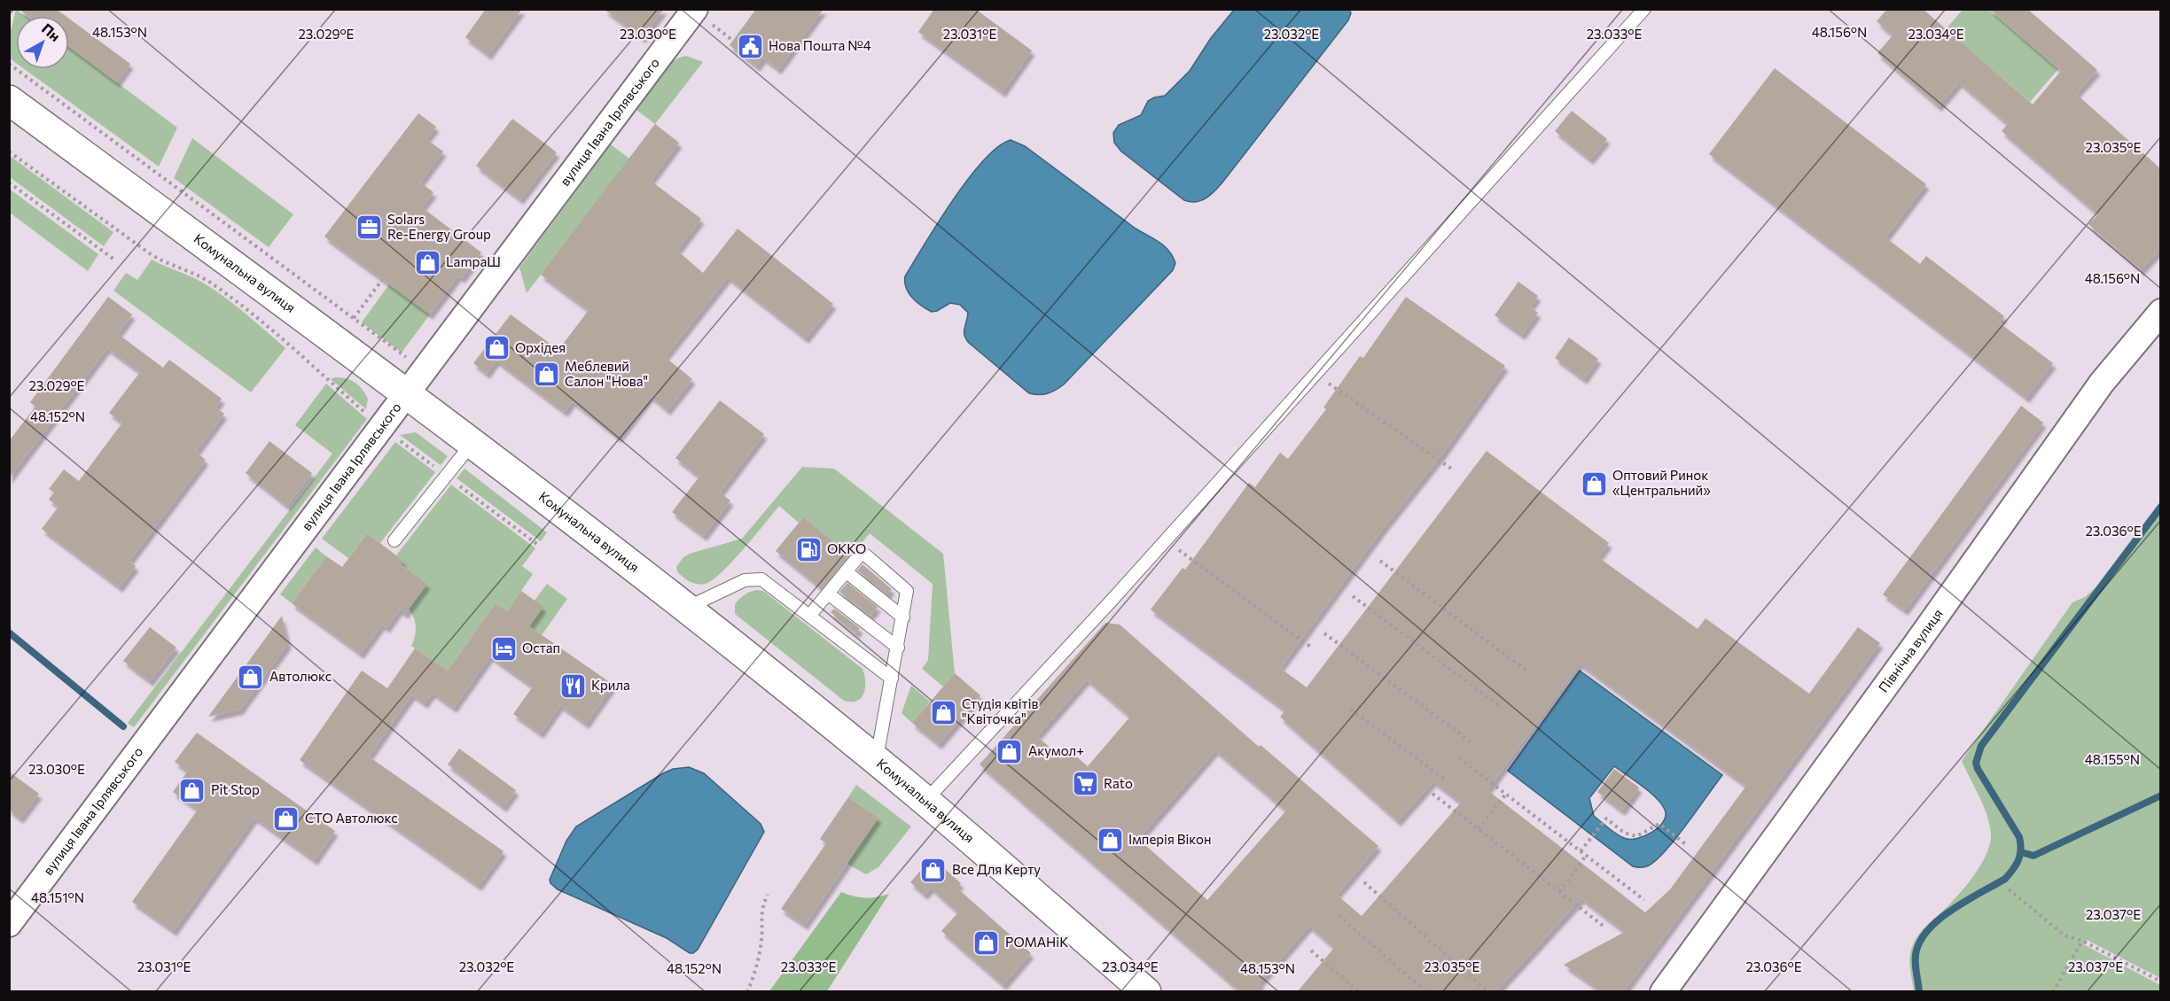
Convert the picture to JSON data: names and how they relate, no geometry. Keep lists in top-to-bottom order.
{
  "streets": {
    "main road": ["Комунальна вулиця"],
    "street": ["вулиця Івана Ірлявського", "Північна вулиця"]
  },
  "crossings": [
    ["вулиця Івана Ірлявського", "Комунальна вулиця"]
  ],
  "places": {
    "public building": ["Нова Пошта №4"],
    "office": ["Solars Re-Energy Group"],
    "shop": [
      "LampaШ",
      "Орхідея",
      "Меблевий Салон \"Нова\"",
      "Оптовий Ринок «Центральний»",
      "Автолюкс",
      "Студія квітів \"Квіточка\"",
      "Акумол+",
      "Pit Stop",
      "СТО Автолюкс",
      "Імперія Вікон",
      "Все Для Керту",
      "РОМАНіК"
    ],
    "fuel station": ["ОККО"],
    "hotel": ["Остап"],
    "restaurant": ["Крила"],
    "supermarket": ["Rato"]
  },
  "north": "top right",
  "coordinates": [
    "48.153°N",
    "48.156°N",
    "23.029°E",
    "23.030°E",
    "23.031°E",
    "23.032°E",
    "23.033°E",
    "23.034°E",
    "23.035°E",
    "48.152°N",
    "23.036°E",
    "48.155°N",
    "48.151°N",
    "23.037°E"
  ]
}
